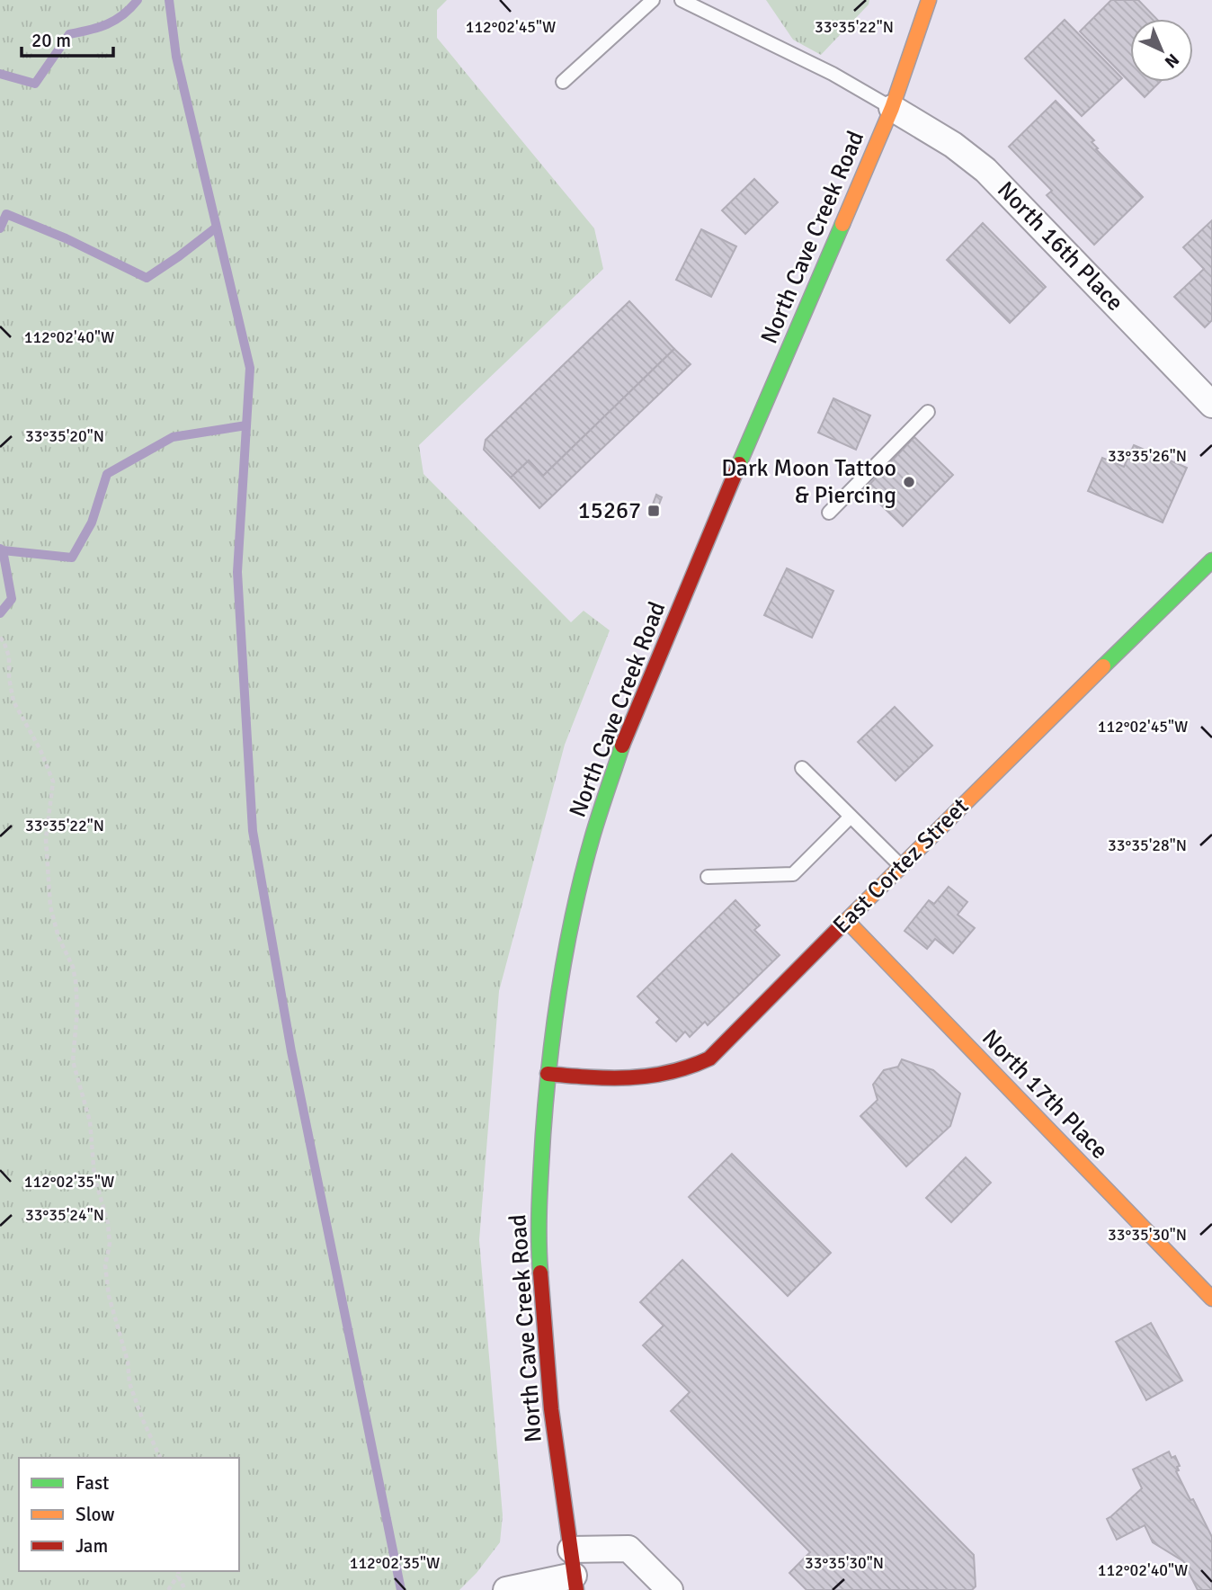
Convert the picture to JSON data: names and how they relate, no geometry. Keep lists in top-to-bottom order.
{
  "streets": {
    "main road": ["North Cave Creek Road", "East Cortez Street", "North 17th Place"],
    "street": ["North 16th Place"]
  },
  "crossings": [
    ["North Cave Creek Road", "North 16th Place"],
    ["North Cave Creek Road", "East Cortez Street"],
    ["East Cortez Street", "North 17th Place"]
  ],
  "places": {
    "other": ["Dark Moon Tattoo & Piercing"],
    "transit": ["15267"]
  },
  "legend": ["Fast", "Slow", "Jam"],
  "scale_bar": "20 m",
  "north": "bottom right",
  "coordinates": [
    "33°35'22\"N",
    "112°02'45\"W",
    "112°02'40\"W",
    "33°35'20\"N",
    "33°35'26\"N",
    "33°35'28\"N",
    "112°02'35\"W",
    "33°35'24\"N",
    "33°35'30\"N"
  ]
}
